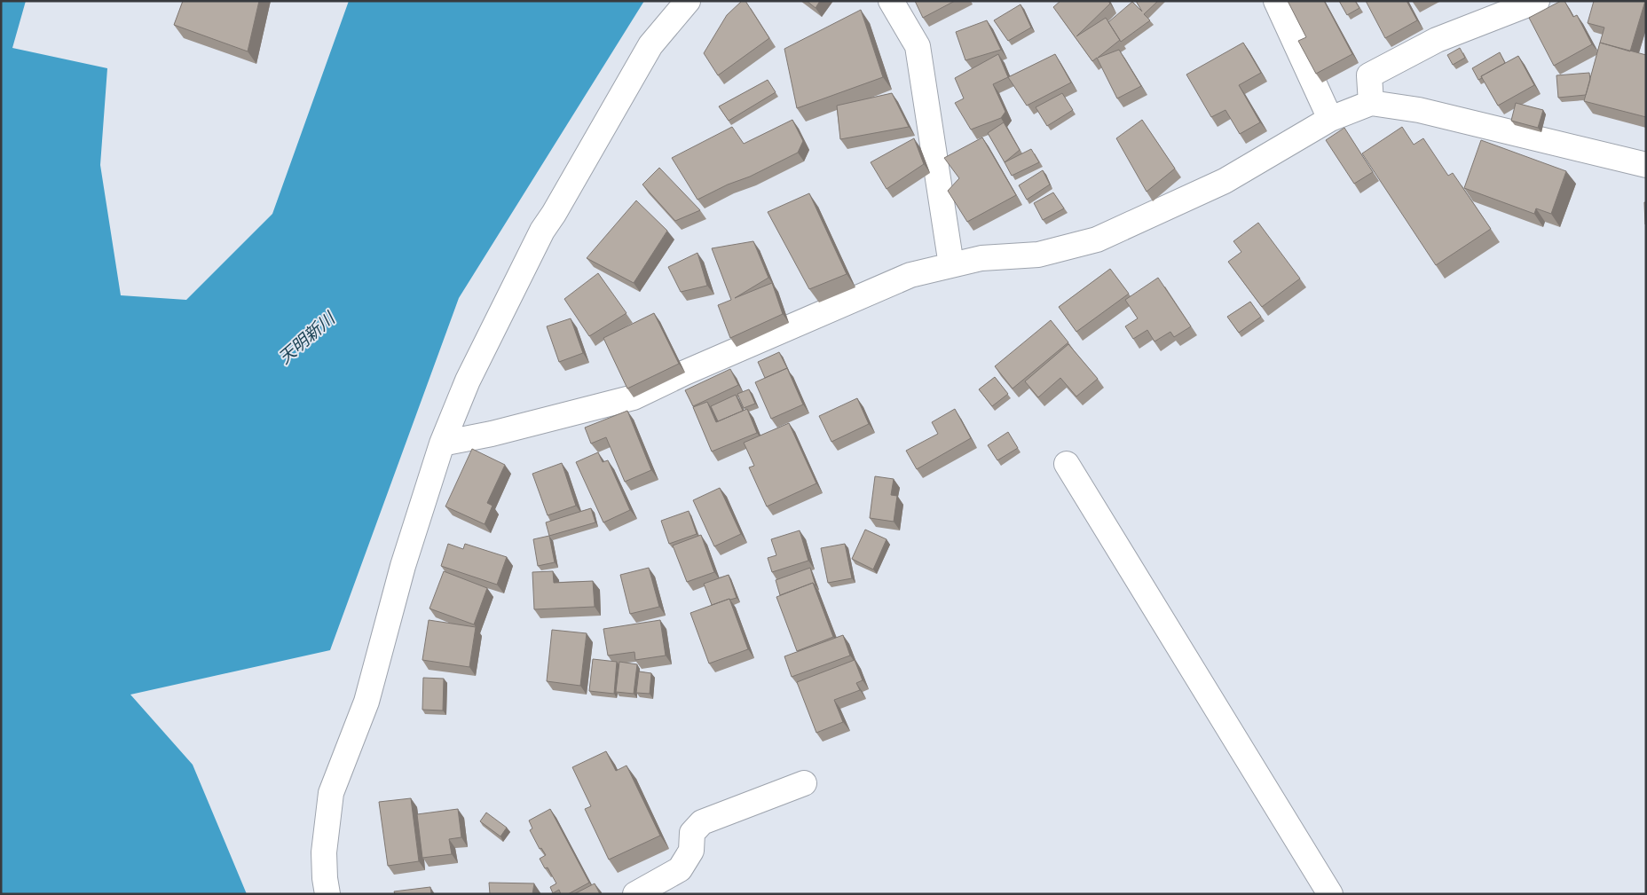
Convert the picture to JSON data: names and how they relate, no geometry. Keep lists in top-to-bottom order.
{
  "water": ["天明新川"]
}
